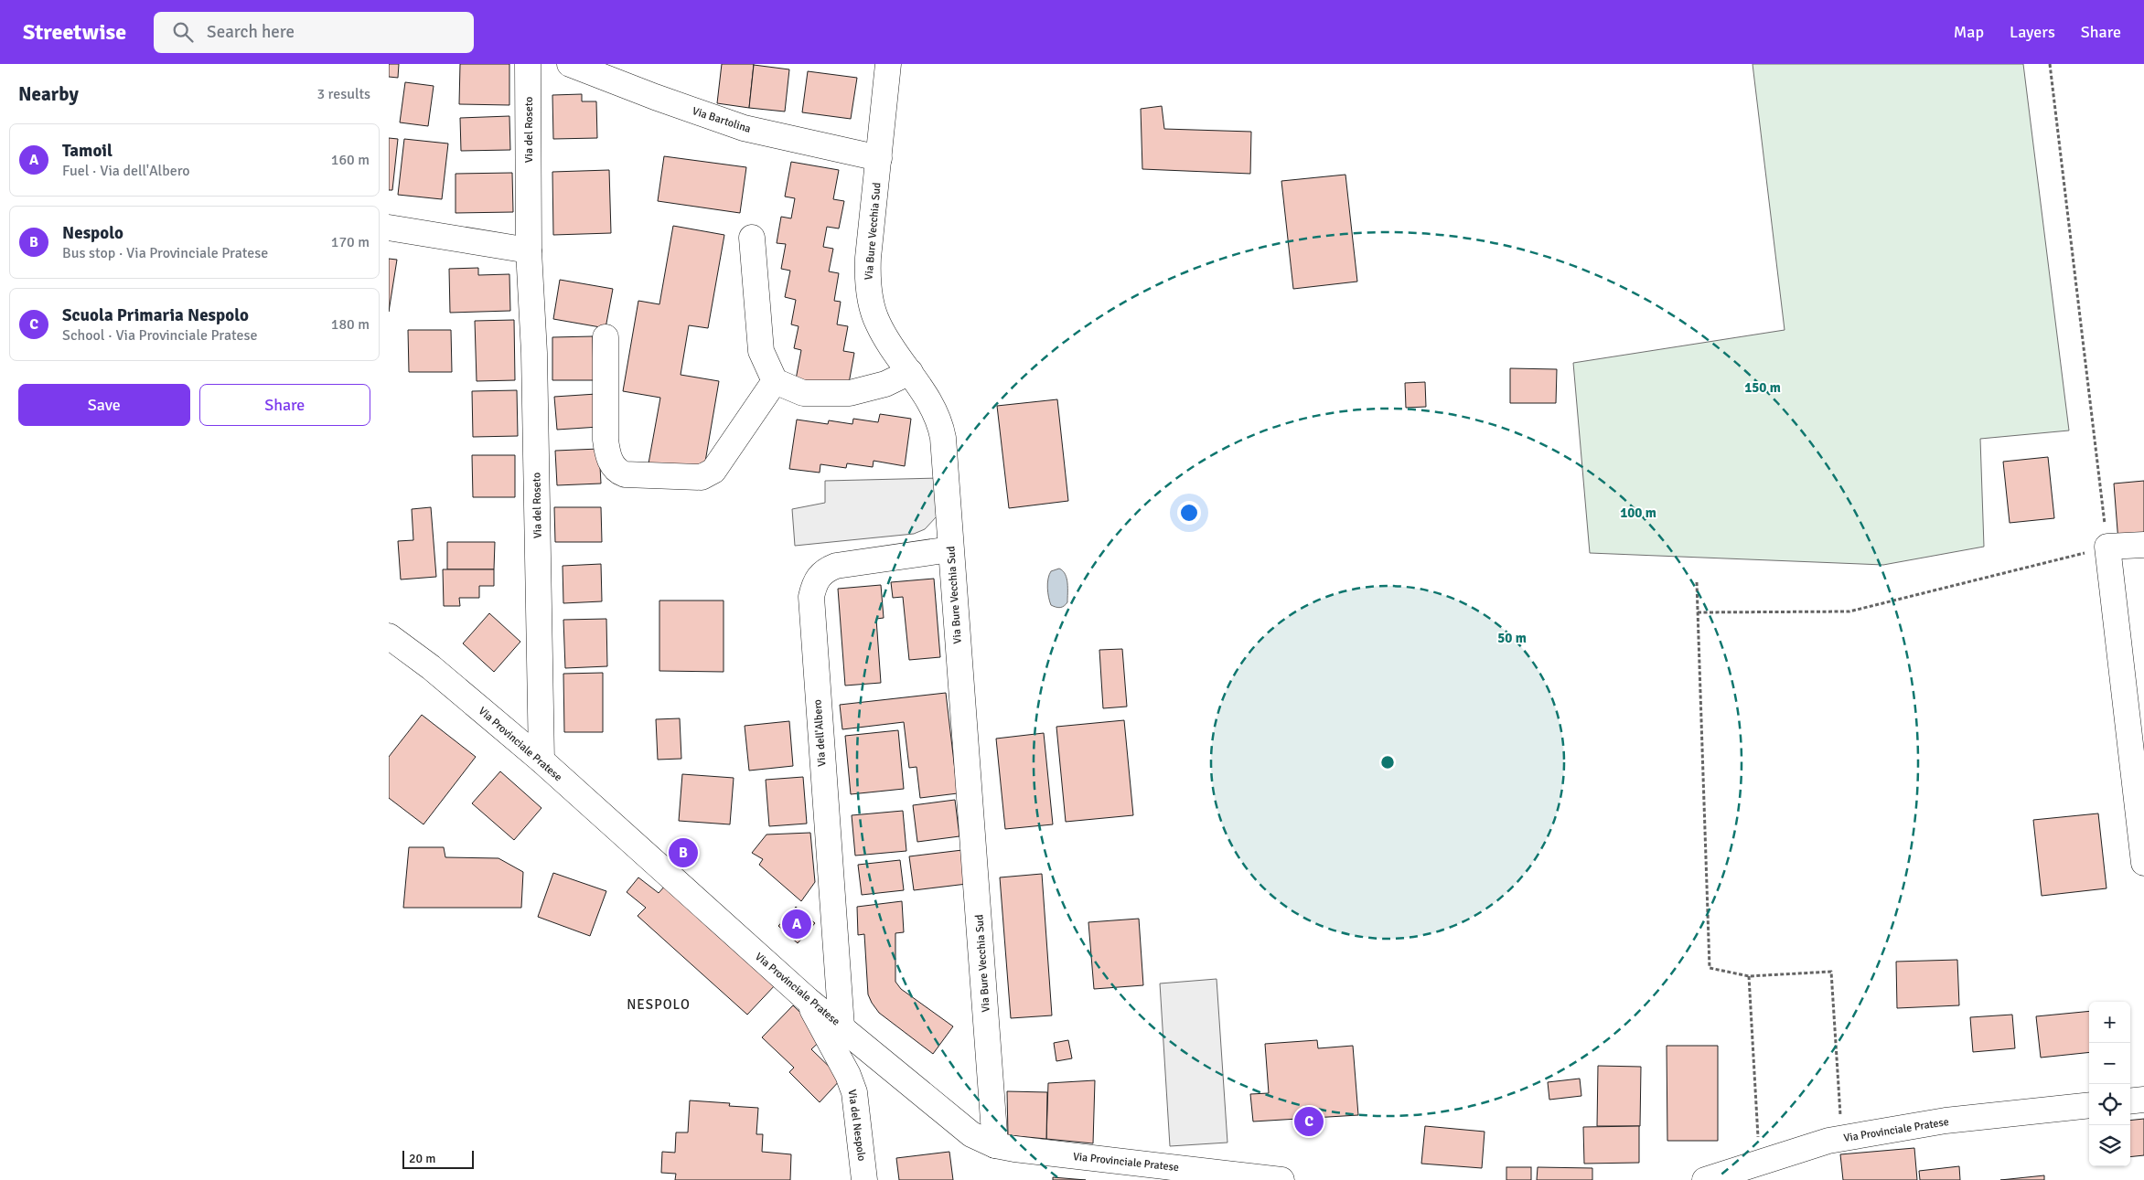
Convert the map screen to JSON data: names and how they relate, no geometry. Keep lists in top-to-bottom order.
{
  "streets": {
    "street": [
      "Via Bartolina",
      "Via del Roseto",
      "Via Bure Vecchia Sud",
      "Via dell'Albero",
      "Via Provinciale Pratese",
      "Via del Nespolo"
    ]
  },
  "crossings": [
    ["Via Bartolina", "Via Bure Vecchia Sud"],
    ["Via del Roseto", "Via Provinciale Pratese"],
    ["Via Bure Vecchia Sud", "Via dell'Albero"],
    ["Via Bure Vecchia Sud", "Via Provinciale Pratese"],
    ["Via dell'Albero", "Via Provinciale Pratese"],
    ["Via Provinciale Pratese", "Via del Nespolo"]
  ],
  "districts": ["NESPOLO"],
  "scale_bar": "20 m",
  "page": {
    "header": "Streetwise",
    "search": "Search here",
    "nav": ["Map", "Layers", "Share"],
    "heading": ["Nearby", "3 results"],
    "list": [
      {
        "mark": "A",
        "name": "Tamoil",
        "note": "Fuel · Via dell'Albero",
        "value": "160 m"
      },
      {
        "mark": "B",
        "name": "Nespolo",
        "note": "Bus stop · Via Provinciale Pratese",
        "value": "170 m"
      },
      {
        "mark": "C",
        "name": "Scuola Primaria Nespolo",
        "note": "School · Via Provinciale Pratese",
        "value": "180 m"
      }
    ],
    "buttons": ["Save", "Share"],
    "pins": ["B", "A", "C"],
    "map_buttons": ["+", "−"],
    "scale": "20 m"
  },
  "rings": ["150 m", "100 m", "50 m"]
}
